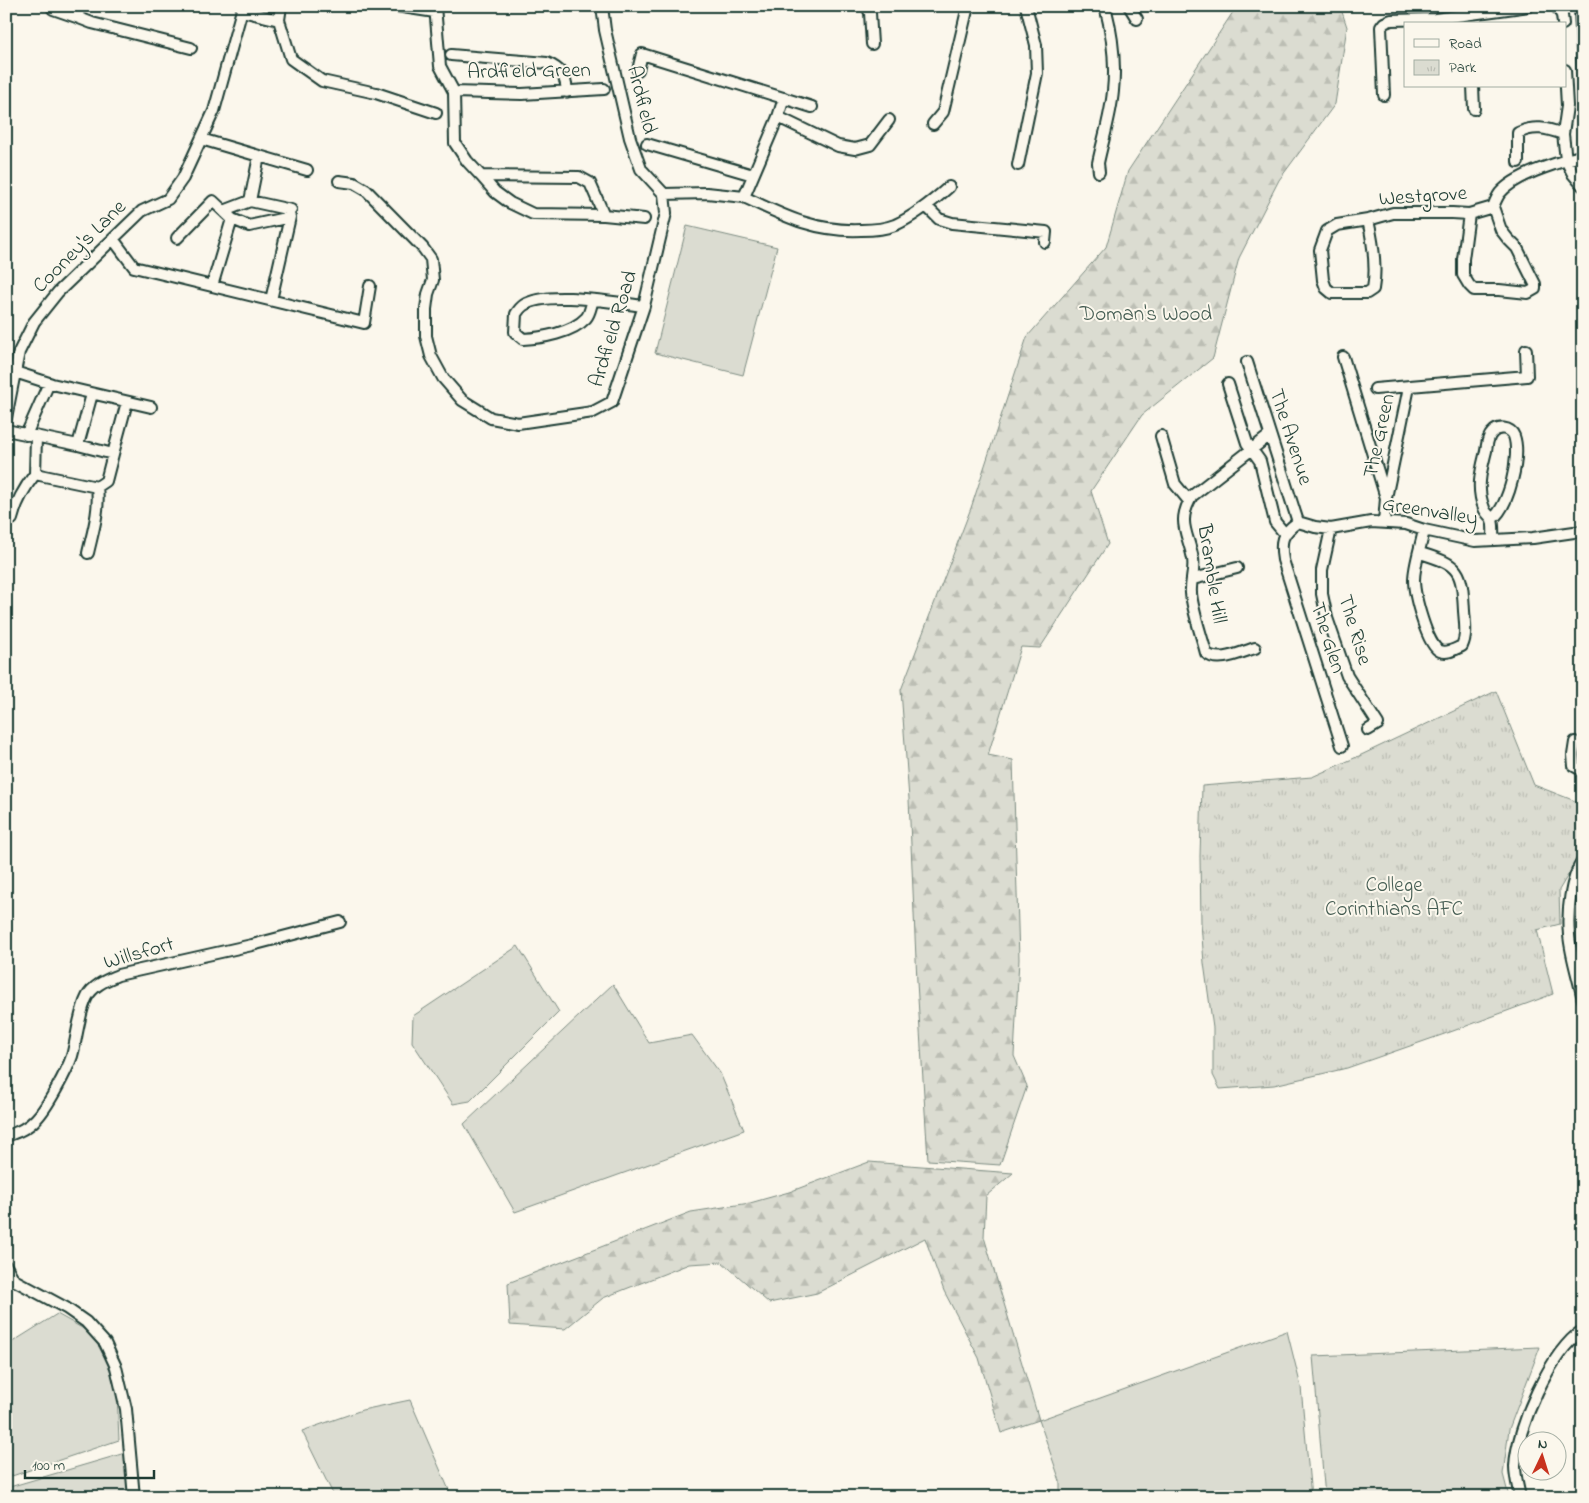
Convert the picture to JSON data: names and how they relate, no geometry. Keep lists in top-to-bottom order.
{
  "streets": {
    "street": [
      "Ardfield Green",
      "Ardfield",
      "Westgrove",
      "Cooney's Lane",
      "Ardfield Road",
      "The Green",
      "The Avenue",
      "Greenvalley",
      "Bramble Hill",
      "The Rise",
      "The Glen",
      "Willsfort"
    ]
  },
  "crossings": [
    ["Ardfield", "Ardfield Road"],
    ["The Green", "Greenvalley"],
    ["The Avenue", "Greenvalley"],
    ["The Avenue", "Bramble Hill"],
    ["Greenvalley", "The Rise"]
  ],
  "parks": ["Doman's Wood", "College Corinthians AFC"],
  "legend": ["Road", "Park"],
  "scale_bar": "100 m",
  "north": "top"
}
